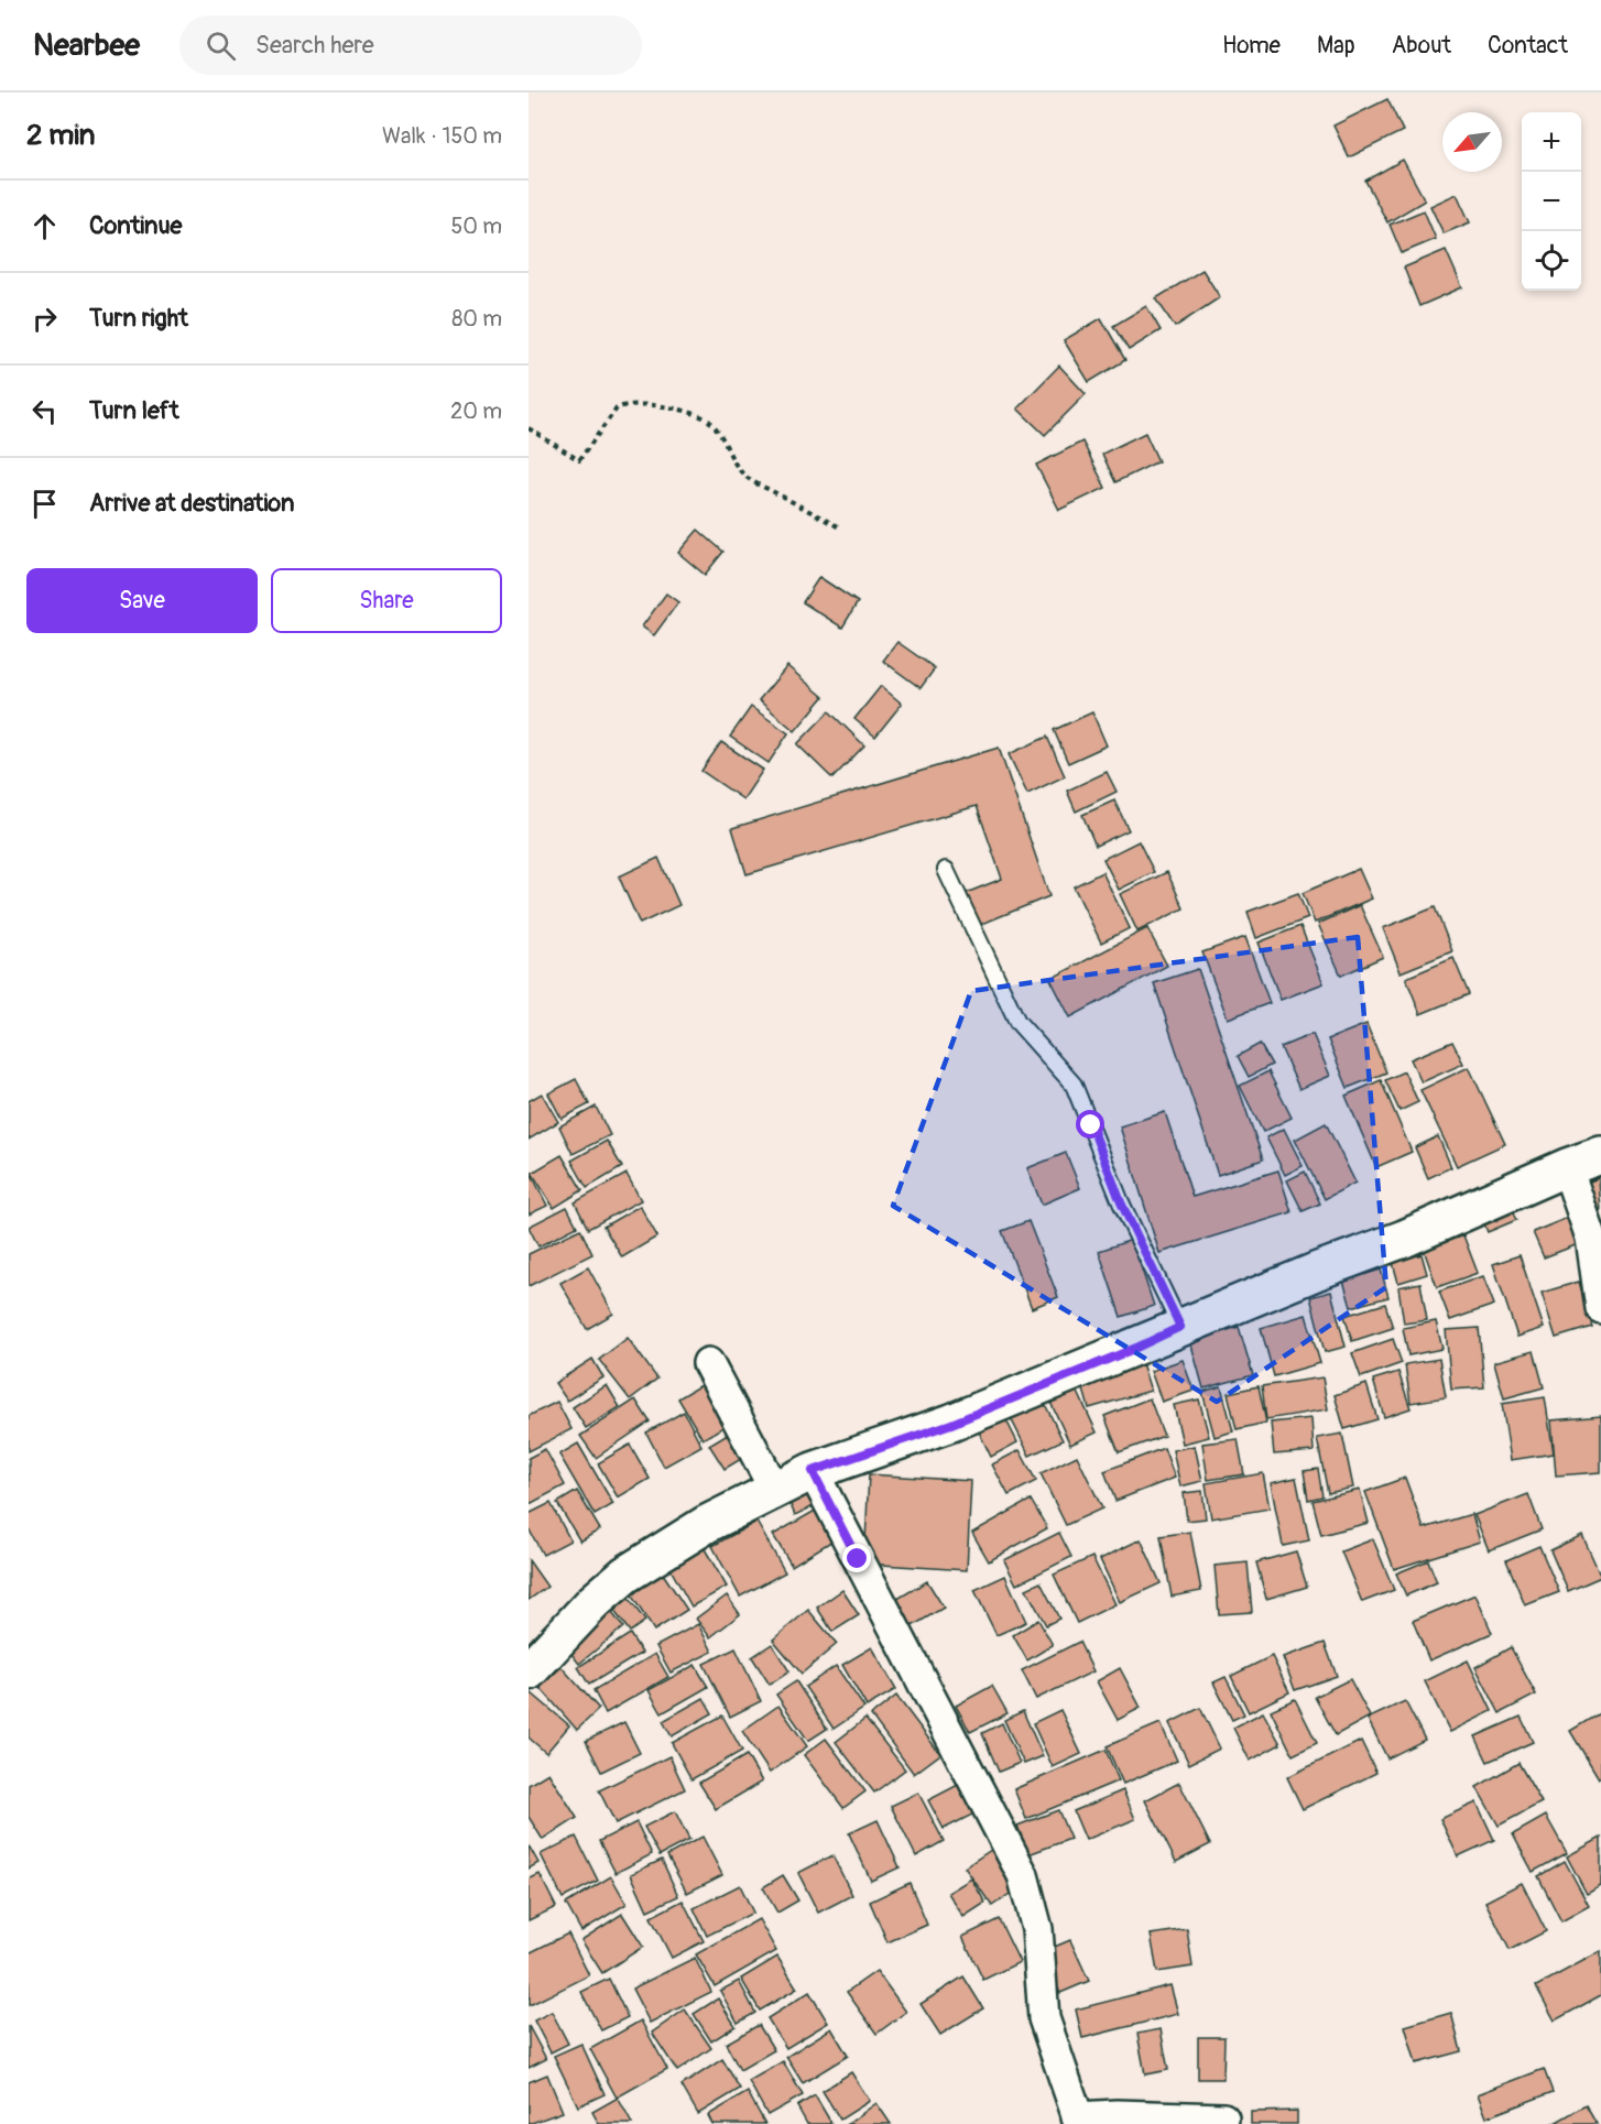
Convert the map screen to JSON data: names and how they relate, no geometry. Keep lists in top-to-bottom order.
{
  "north": "bottom left",
  "page": {
    "header": "Nearbee",
    "search": "Search here",
    "nav": [
      "Home",
      "Map",
      "About",
      "Contact"
    ],
    "heading": ["2 min", "Walk · 150 m"],
    "map_buttons": ["+", "−"],
    "list": [
      ["Continue", "50 m"],
      ["Turn right", "80 m"],
      ["Turn left", "20 m"],
      "Arrive at destination"
    ],
    "buttons": ["Save", "Share"]
  }
}
